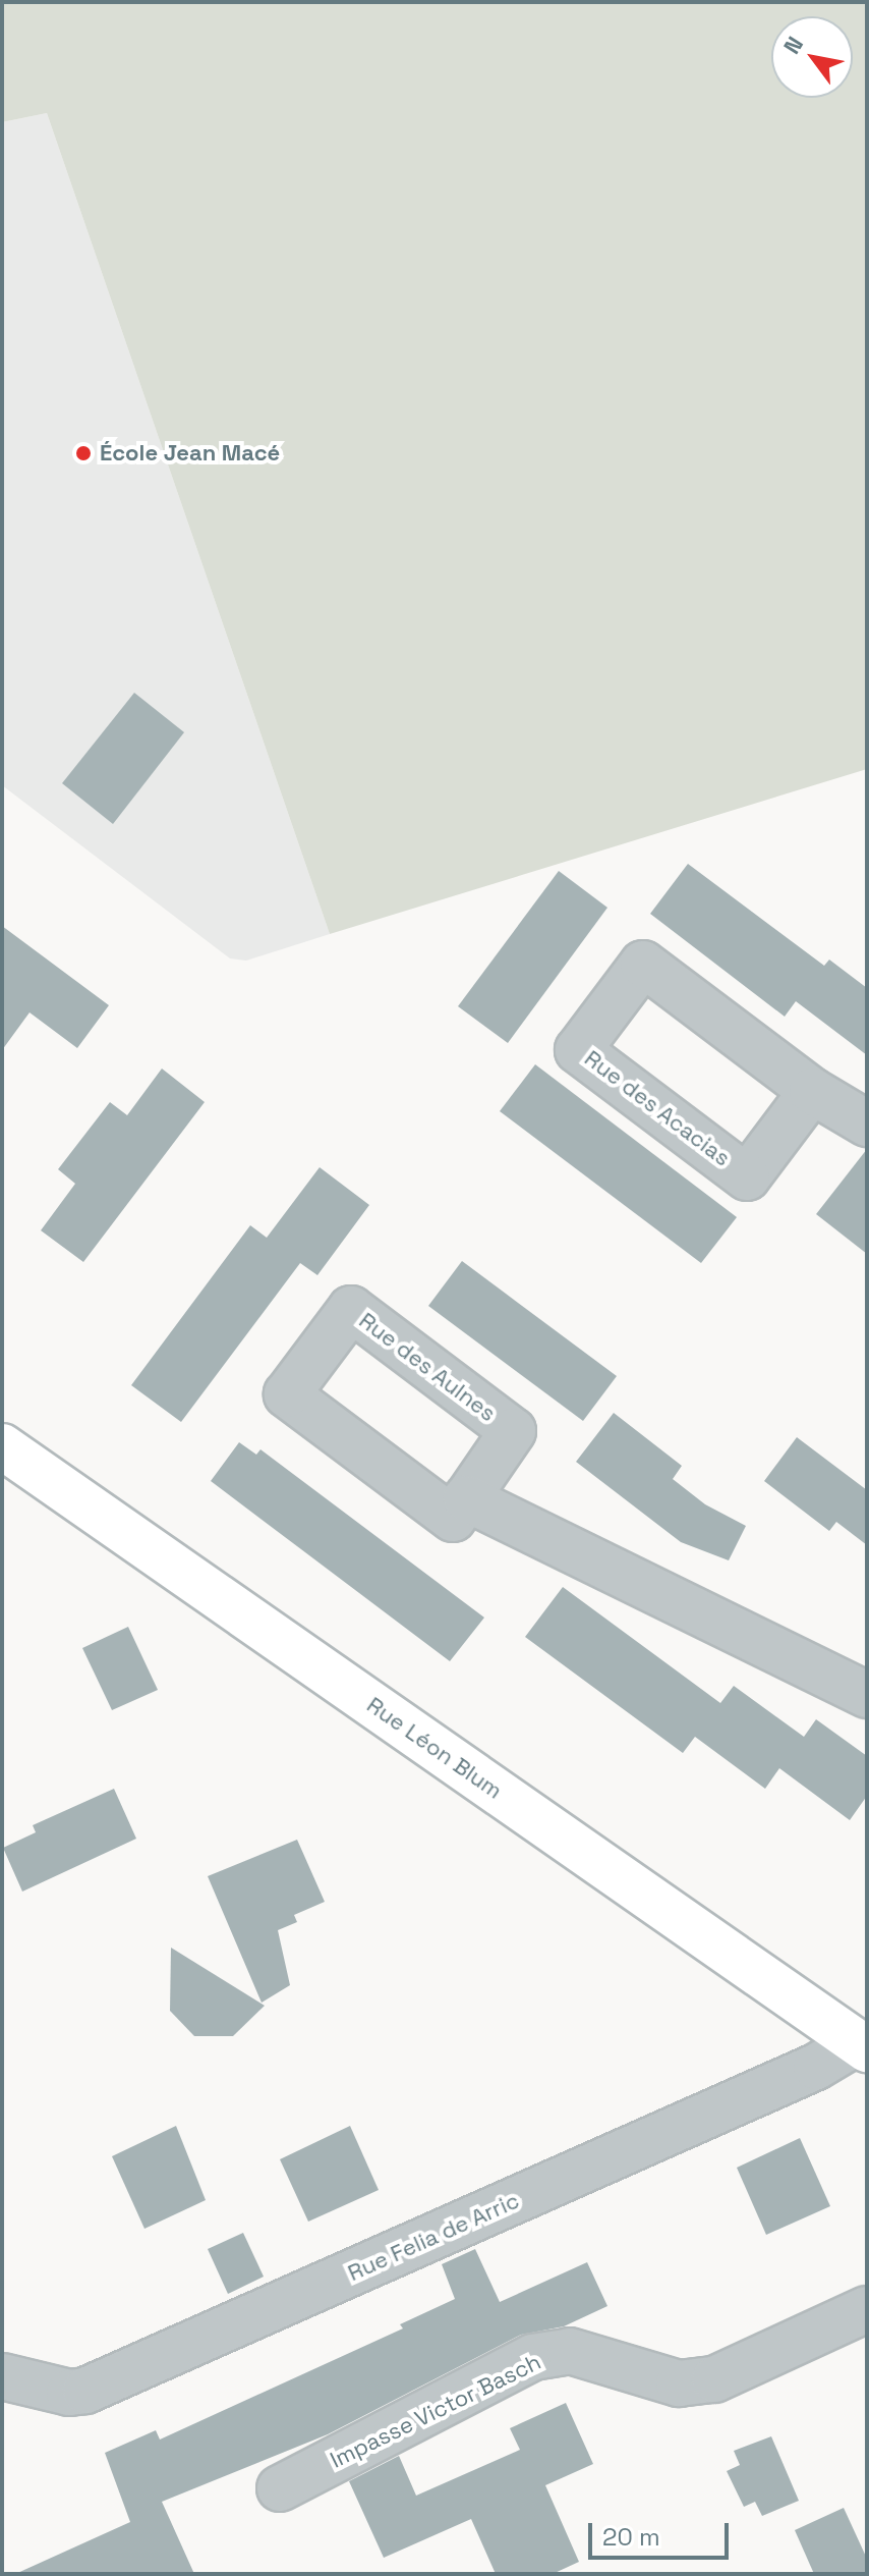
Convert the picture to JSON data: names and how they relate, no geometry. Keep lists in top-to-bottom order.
{
  "streets": {
    "main road": ["Rue Léon Blum"],
    "street": [
      "Rue des Acacias",
      "Rue des Aulnes",
      "Rue Felia de Arric",
      "Impasse Victor Basch"
    ]
  },
  "crossings": [
    ["Rue Léon Blum", "Rue Felia de Arric"]
  ],
  "places": ["École Jean Macé"],
  "scale_bar": "20 m",
  "north": "top left"
}
